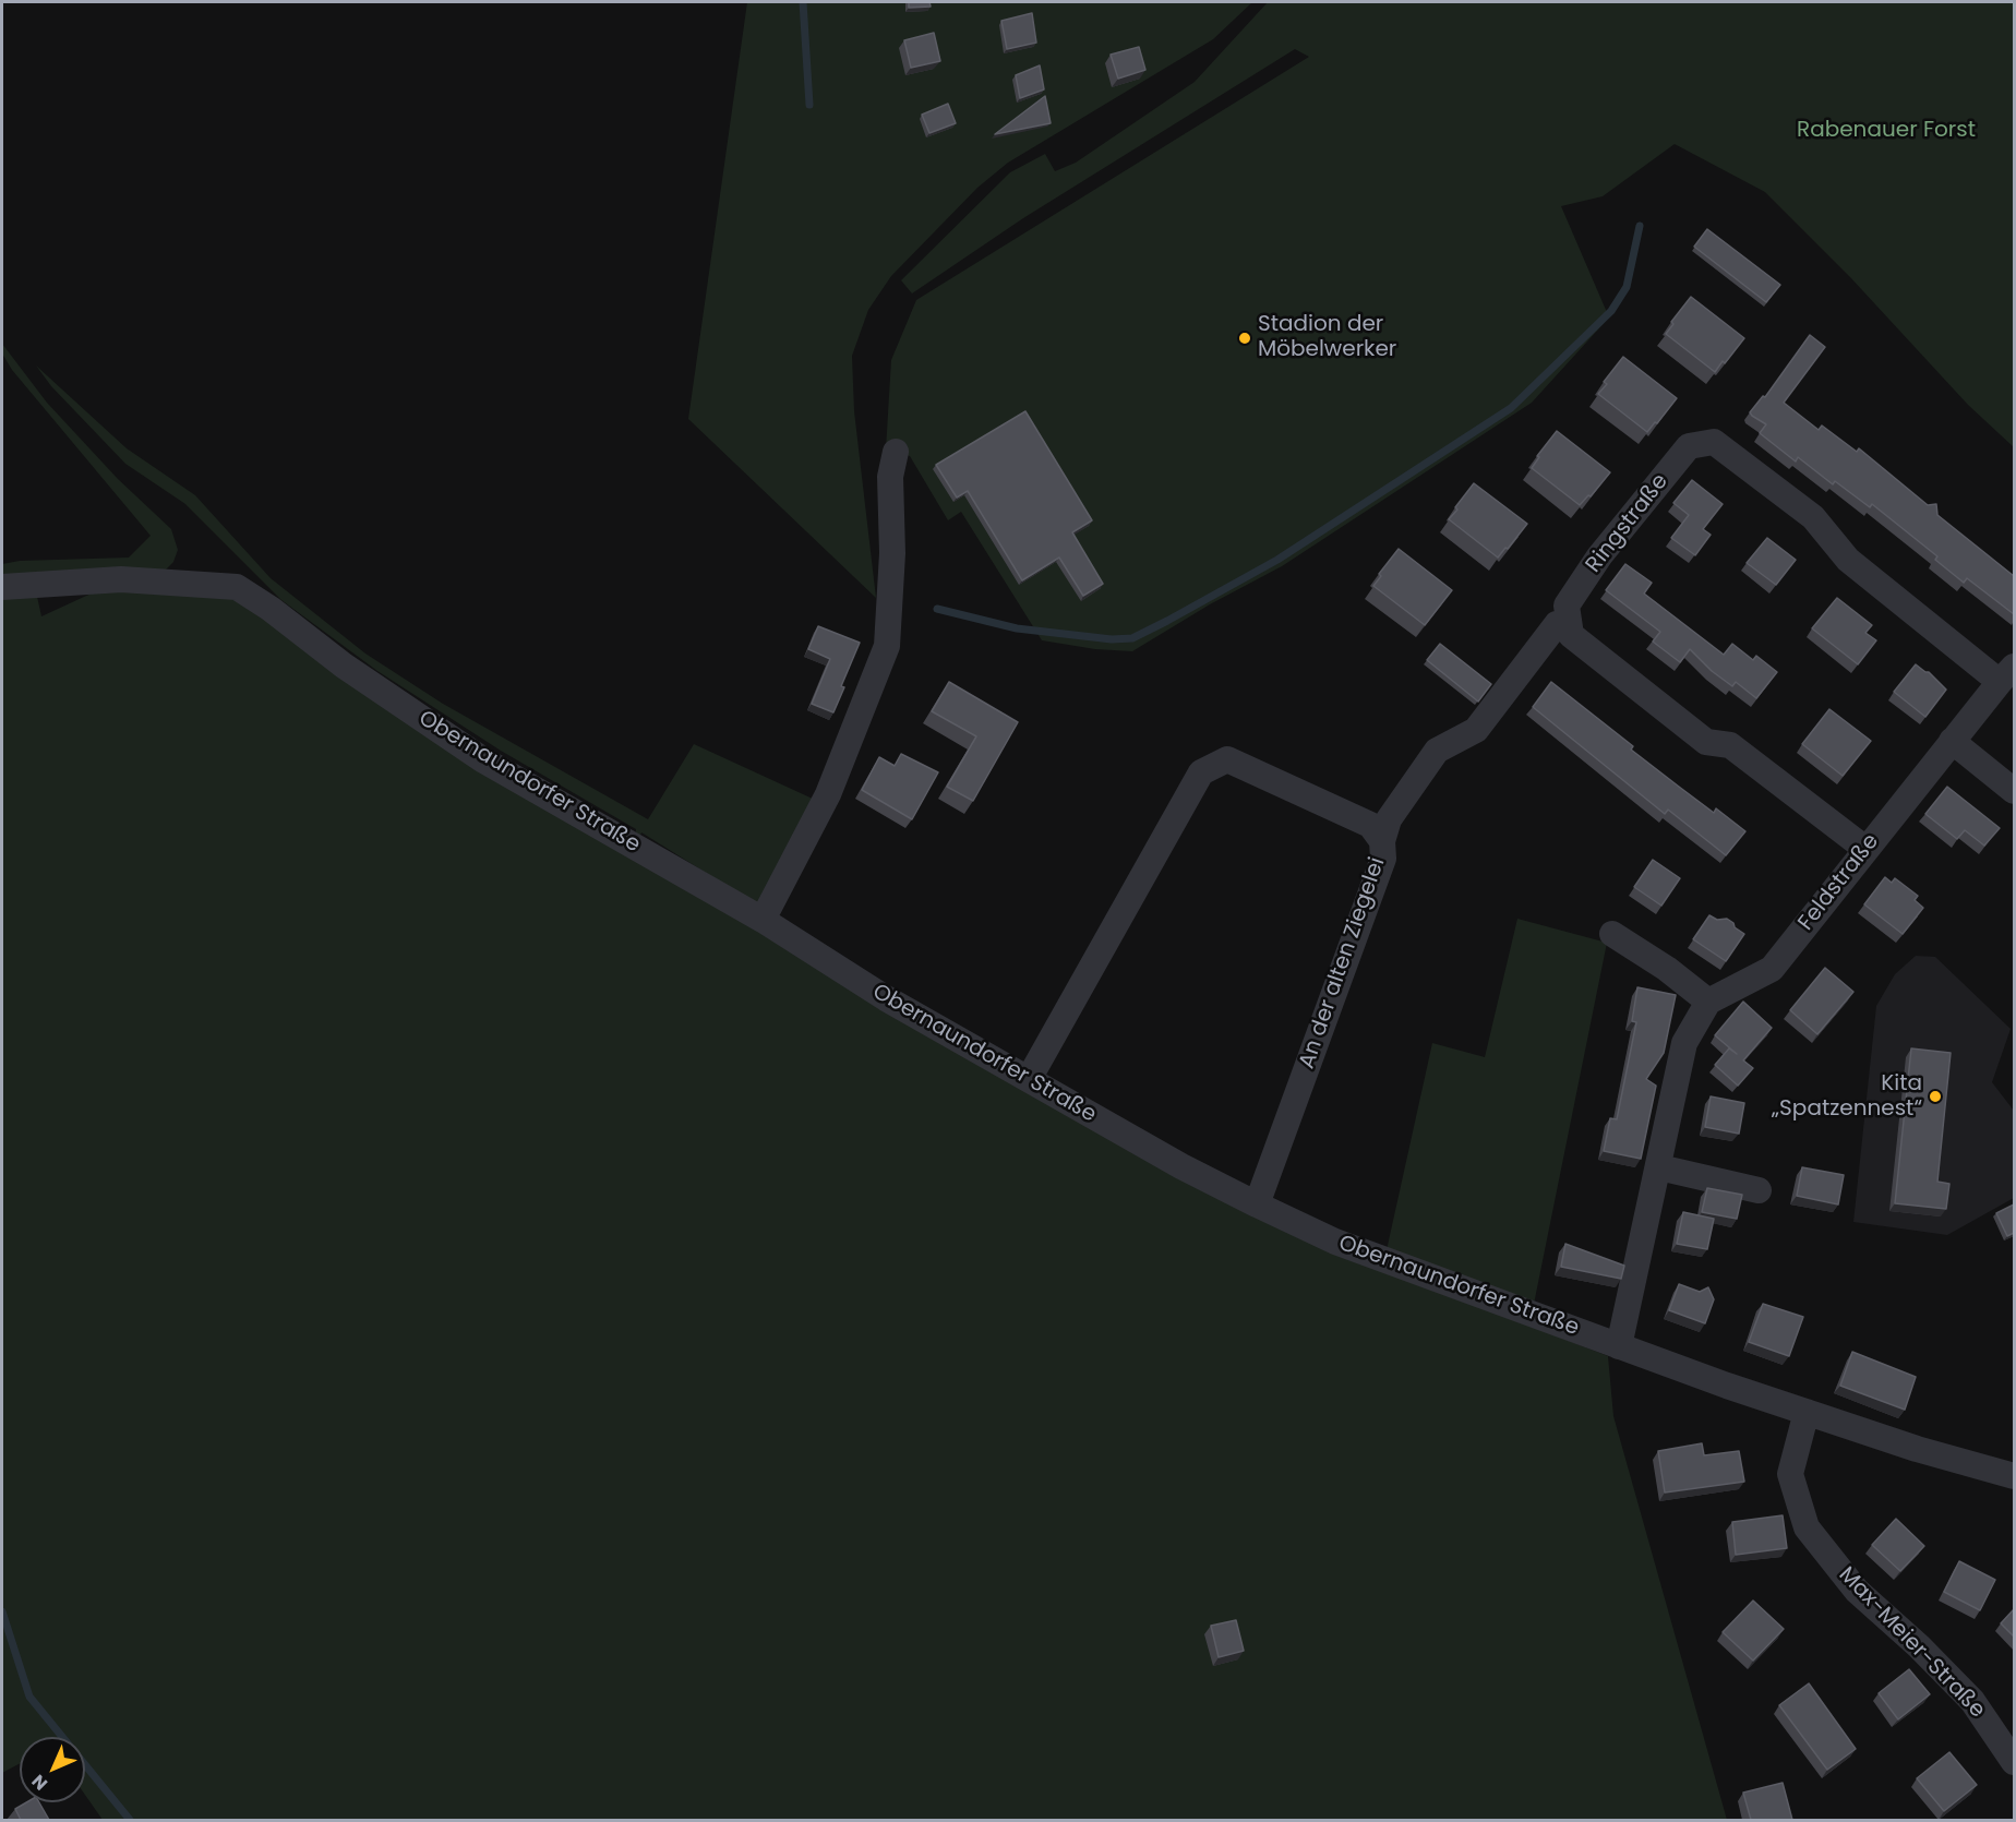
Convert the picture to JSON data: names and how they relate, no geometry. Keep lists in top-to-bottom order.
{
  "streets": {
    "street": [
      "Ringstraße",
      "Obernaundorfer Straße",
      "Feldstraße",
      "An der alten Ziegelei",
      "Max-Meier-Straße"
    ]
  },
  "crossings": [
    ["Ringstraße", "Feldstraße"],
    ["Obernaundorfer Straße", "An der alten Ziegelei"],
    ["Obernaundorfer Straße", "Max-Meier-Straße"]
  ],
  "parks": ["Rabenauer Forst"],
  "places": ["Stadion der Möbelwerker", "Kita „Spatzennest“"],
  "north": "bottom left"
}
